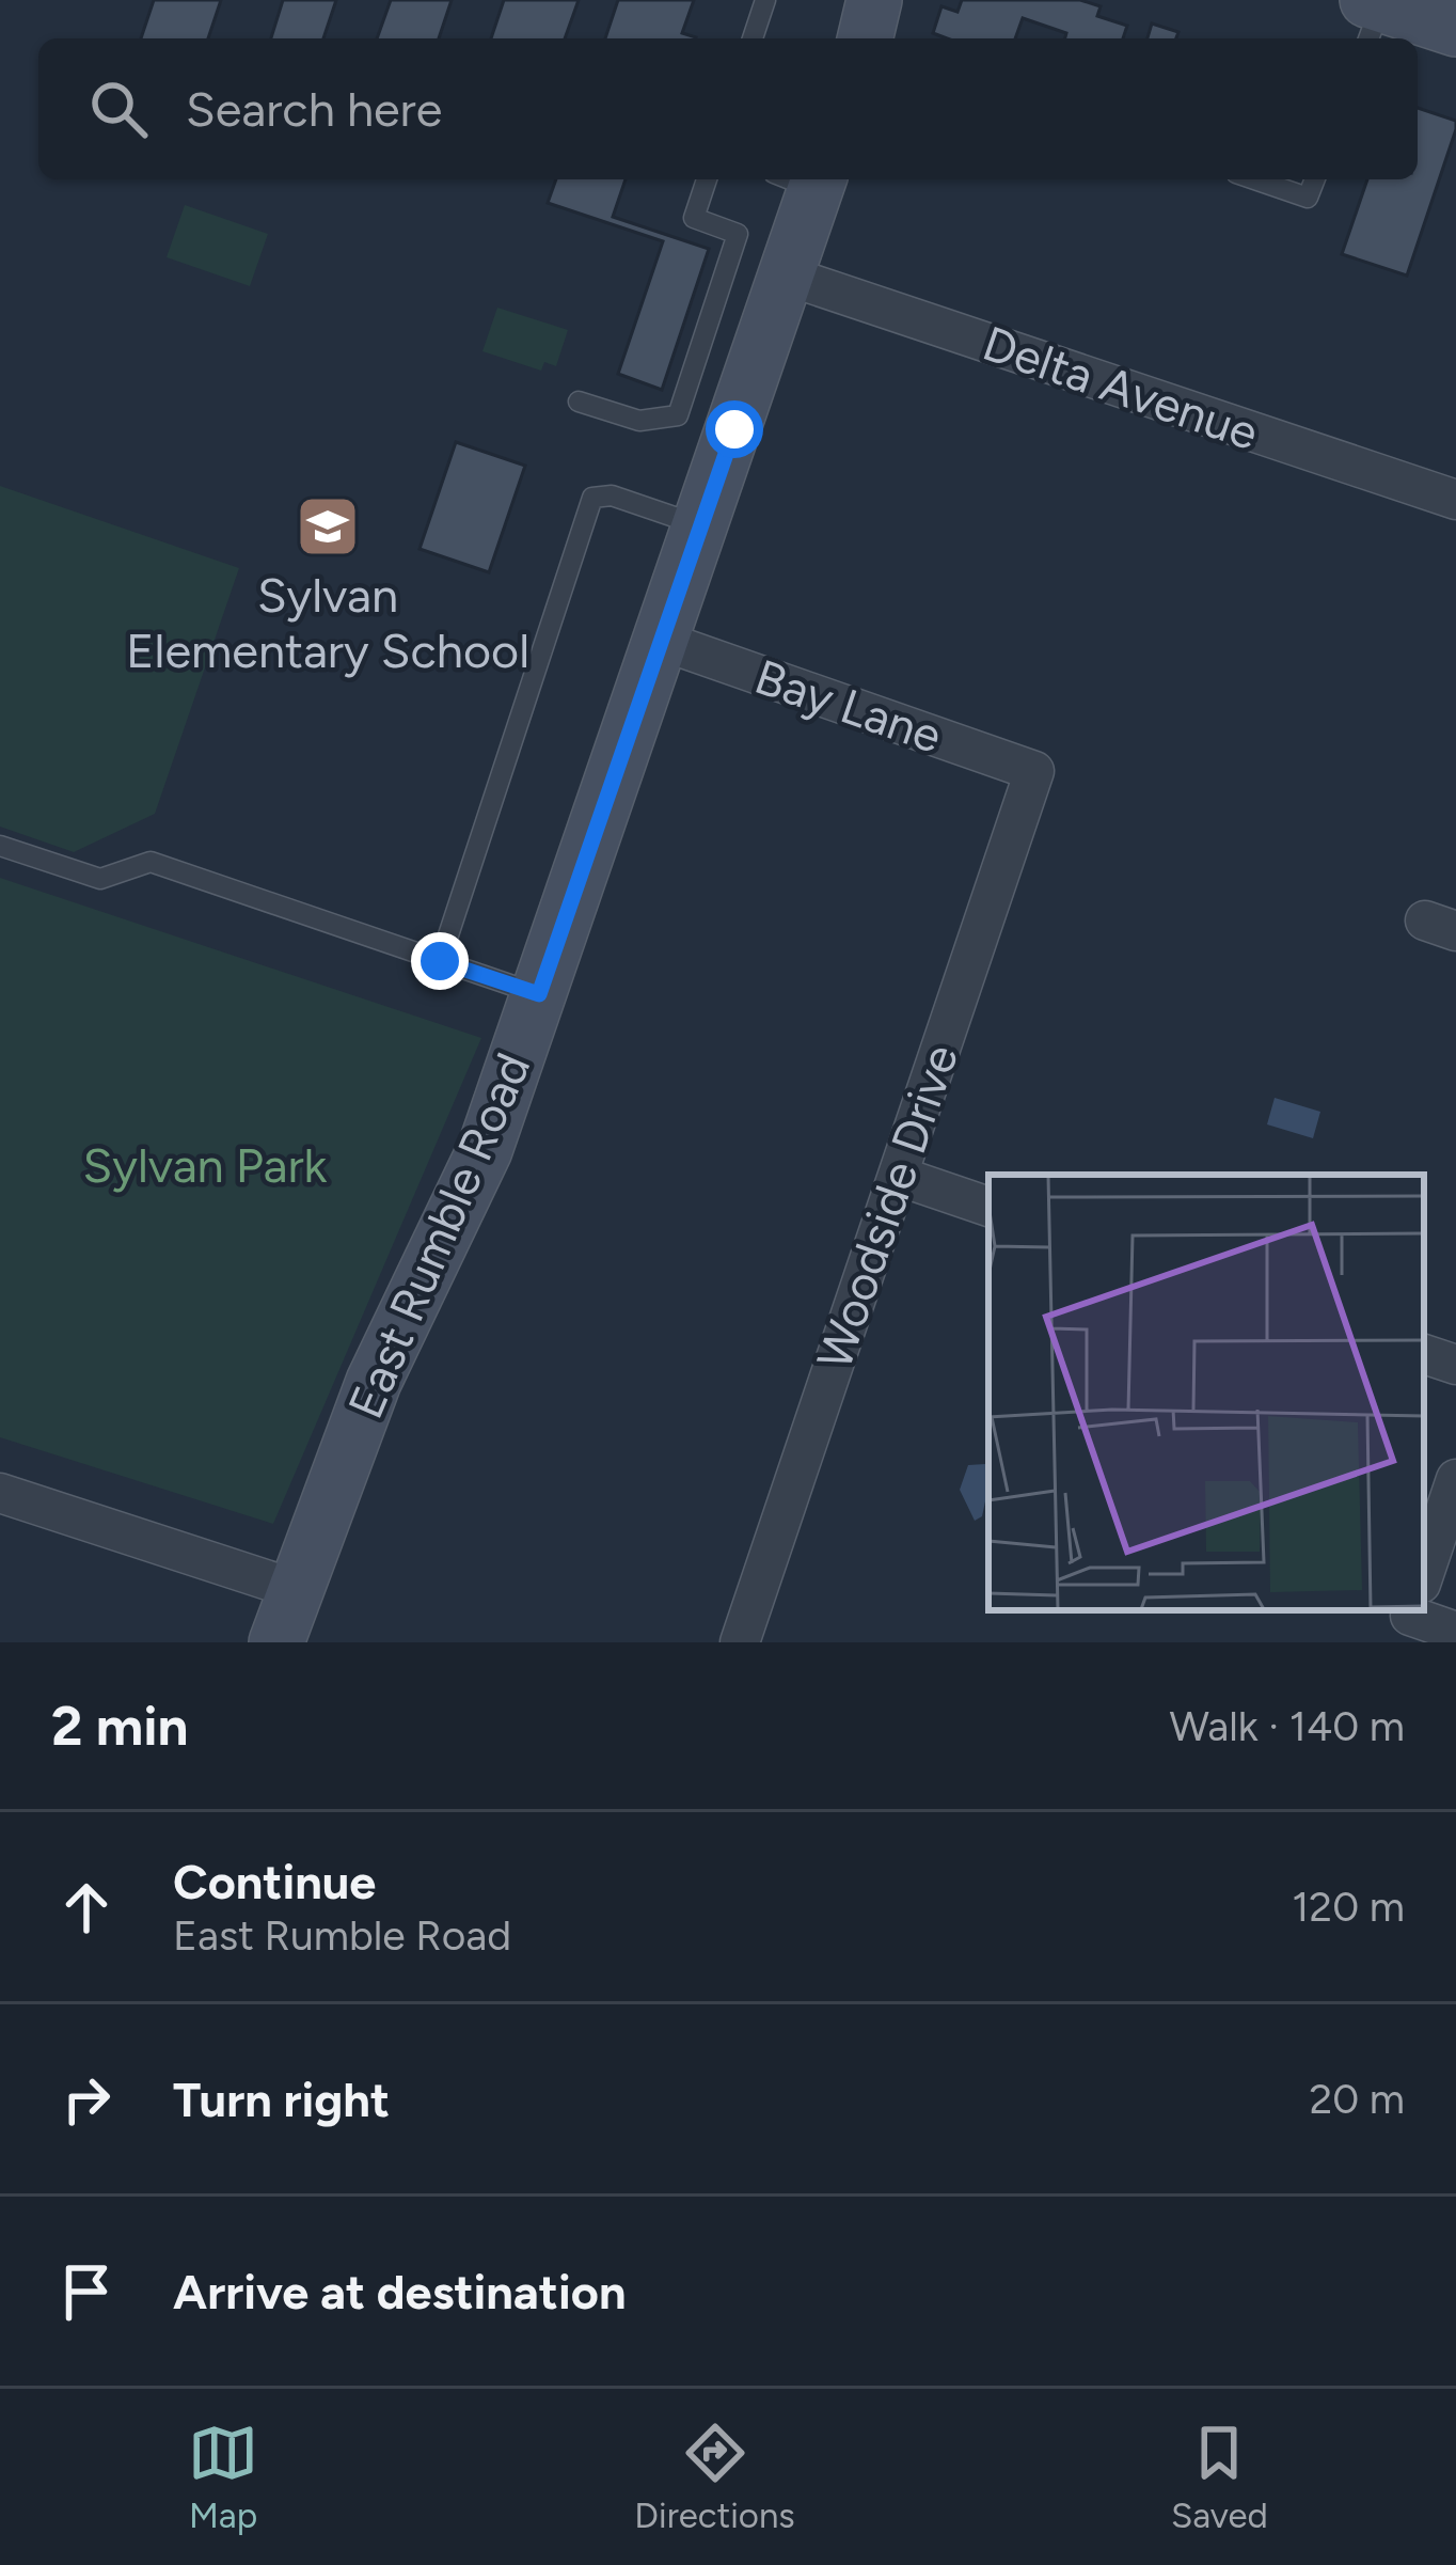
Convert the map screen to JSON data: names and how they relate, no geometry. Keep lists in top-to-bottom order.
{
  "streets": {
    "street": [
      "Delta Avenue",
      "Bay Lane",
      "Woodside Drive",
      "East Rumble Road"
    ]
  },
  "crossings": [
    ["Delta Avenue", "East Rumble Road"],
    ["Bay Lane", "Woodside Drive"],
    ["Bay Lane", "East Rumble Road"]
  ],
  "parks": ["Sylvan Park"],
  "places": {
    "school or university": ["Sylvan Elementary School"]
  },
  "page": {
    "search": "Search here",
    "heading": ["2 min", "Walk · 140 m"],
    "list": [
      ["Continue", "East Rumble Road", "120 m"],
      ["Turn right", "20 m"],
      "Arrive at destination"
    ],
    "nav": ["Map", "Directions", "Saved"]
  }
}
